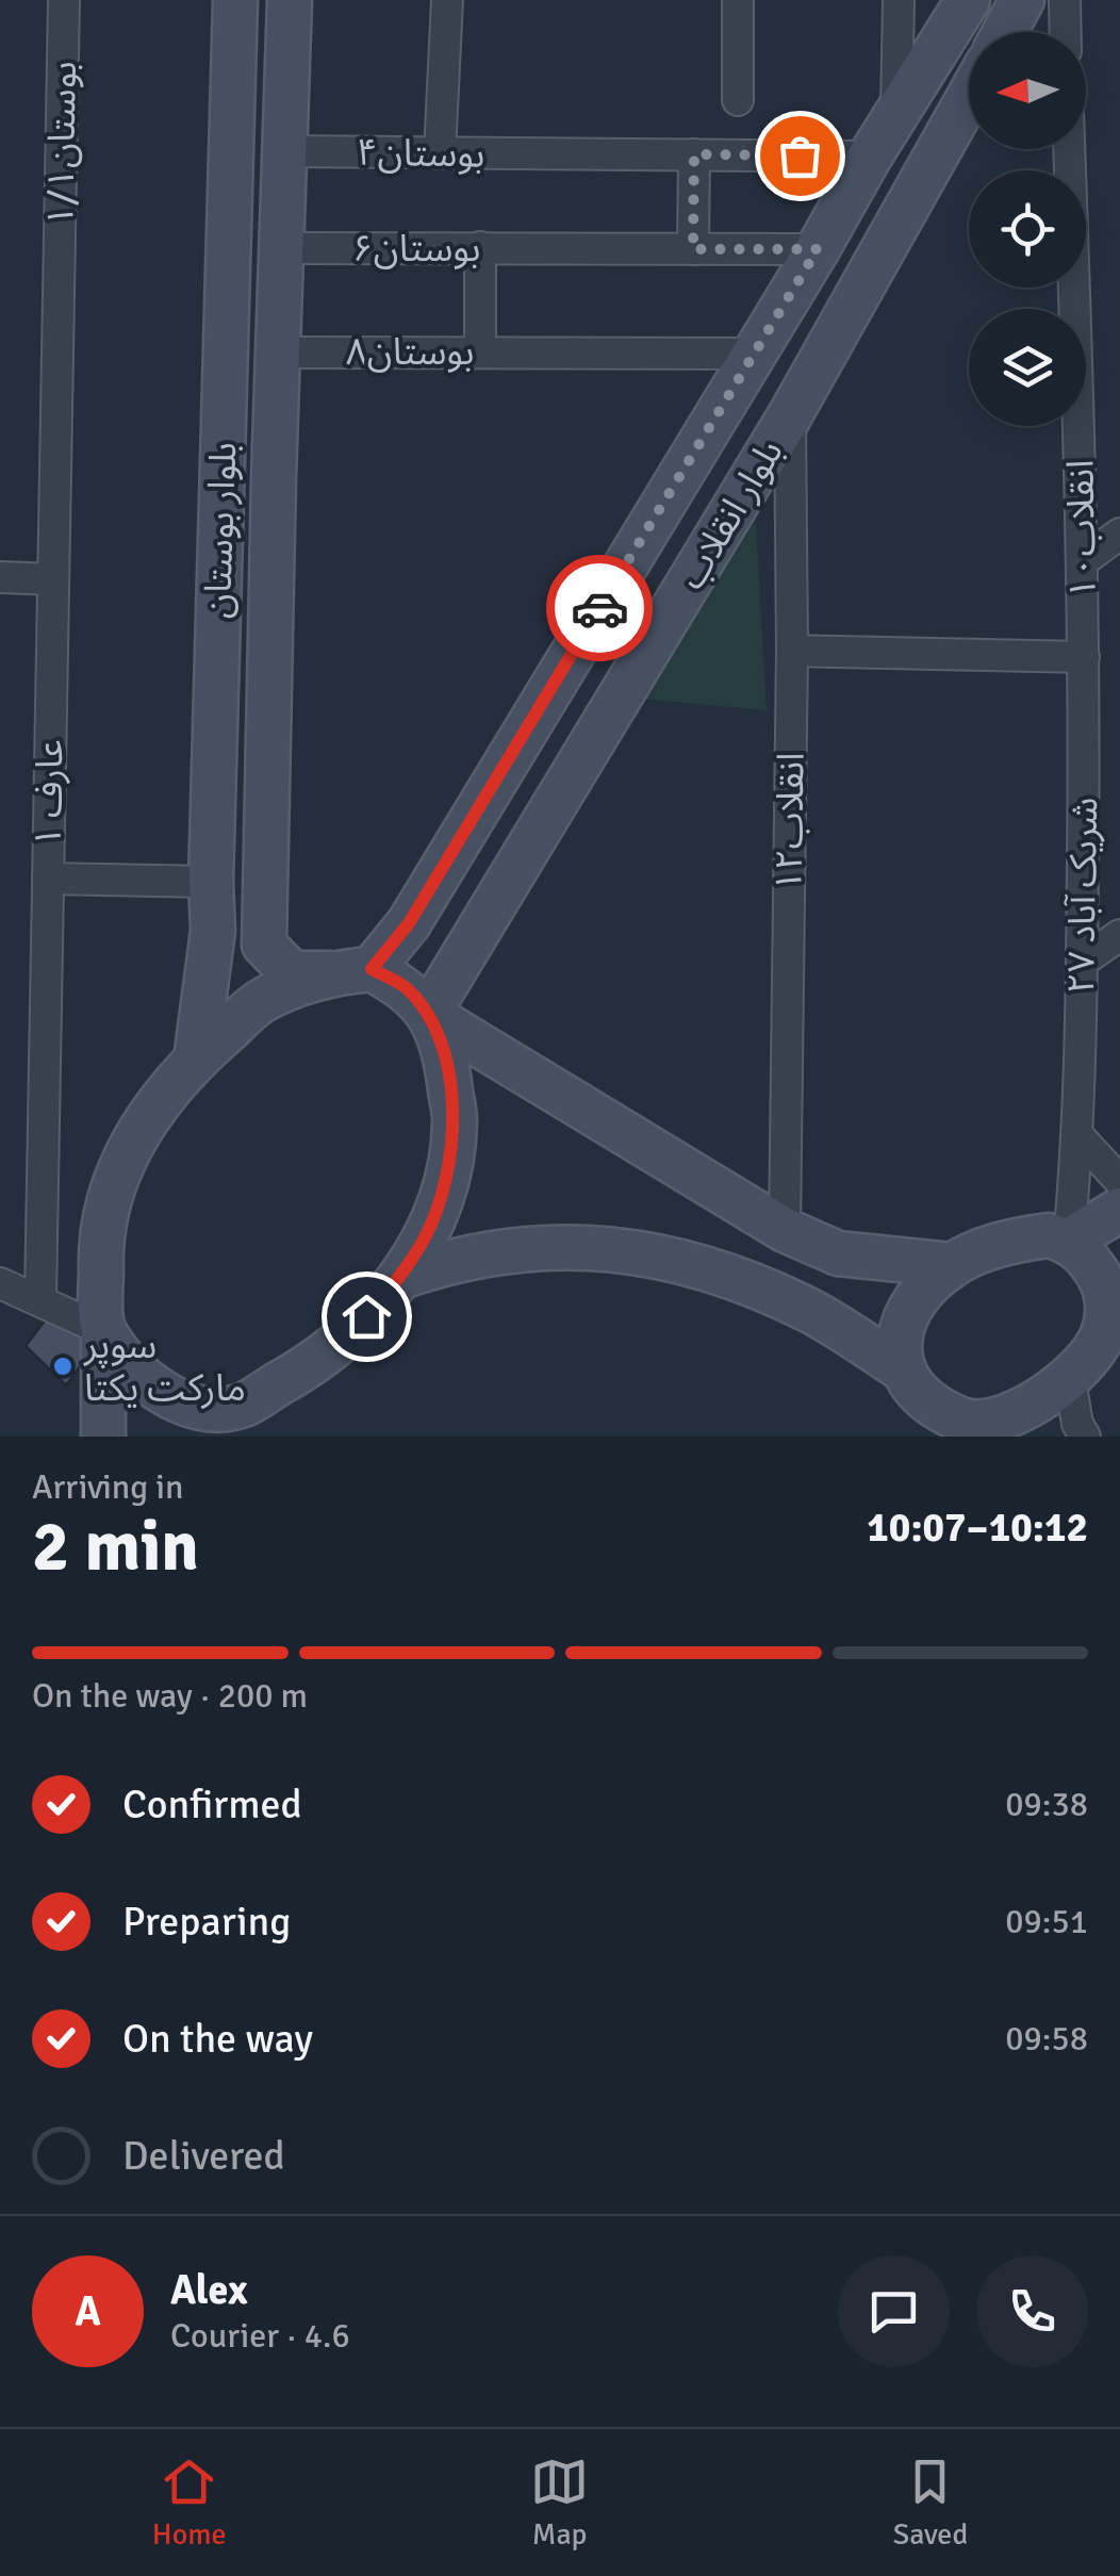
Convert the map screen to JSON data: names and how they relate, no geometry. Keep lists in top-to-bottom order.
{
  "streets": {
    "street": [
      "بوستان۱/۱",
      "بوستان۴",
      "بوستان۶",
      "بوستان۸",
      "بلوار انقلاب",
      "انقلاب۱۰",
      "بلوار بوستان",
      "عارف ۱",
      "انقلاب۱۲",
      "شریک آباد ۲۷"
    ]
  },
  "crossings": [
    ["بوستان۱/۱", "عارف ۱"],
    ["بوستان۴", "بلوار انقلاب"],
    ["بوستان۴", "بلوار بوستان"],
    ["بوستان۶", "بلوار انقلاب"],
    ["بوستان۶", "بلوار بوستان"],
    ["بوستان۸", "بلوار انقلاب"],
    ["بوستان۸", "بلوار بوستان"],
    ["بلوار انقلاب", "بلوار بوستان"],
    ["بلوار انقلاب", "انقلاب۱۲"],
    ["انقلاب۱۰", "شریک آباد ۲۷"]
  ],
  "places": ["سوپر مارکت یکتا"],
  "north": "left",
  "page": {
    "heading": ["2 min", "Arriving in", "10:07–10:12"],
    "panel": ["Alex", "Courier · 4.6"],
    "bar": "On the way · 200 m",
    "list": [
      ["Confirmed", "09:38"],
      ["Preparing", "09:51"],
      ["On the way", "09:58"],
      "Delivered"
    ],
    "round": "A",
    "tabs": ["Home", "Map", "Saved"]
  }
}
